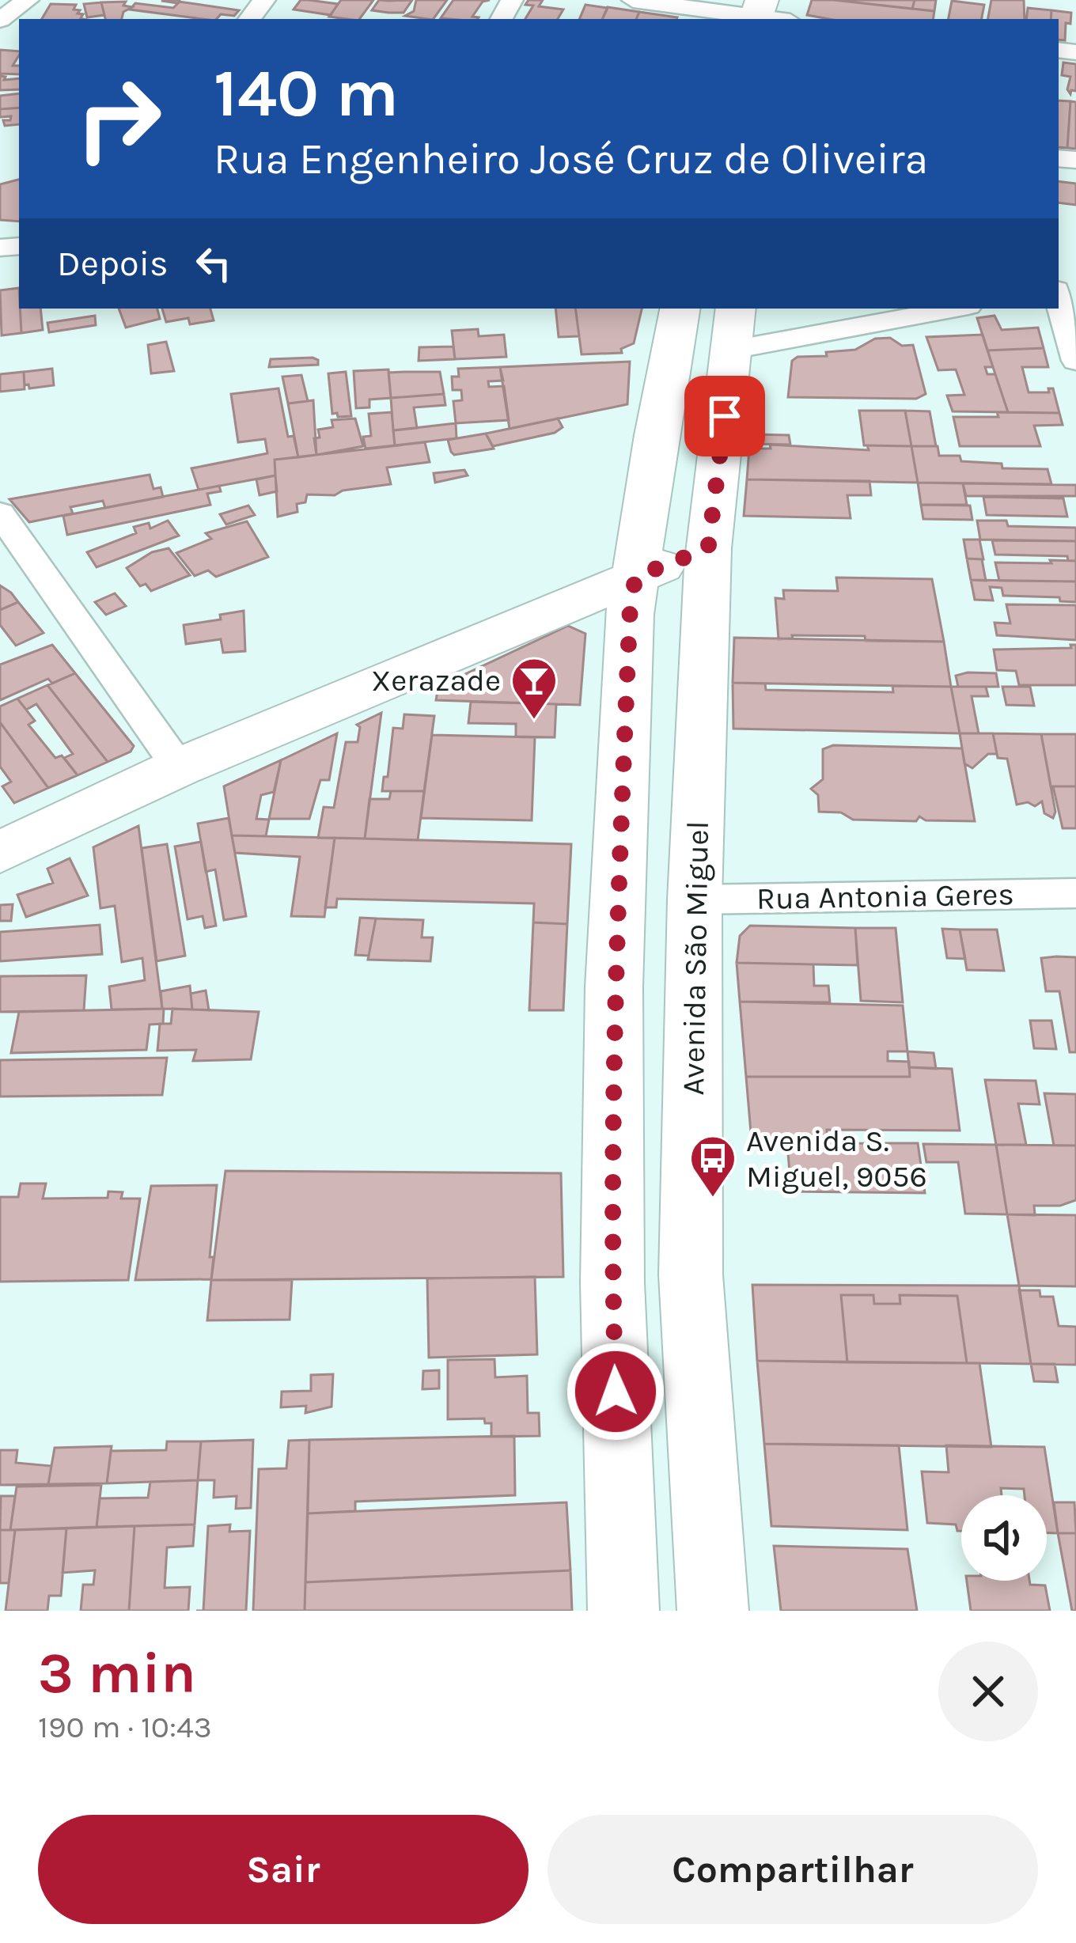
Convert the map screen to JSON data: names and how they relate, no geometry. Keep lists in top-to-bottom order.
{
  "streets": {
    "main road": ["Avenida São Miguel"],
    "street": ["Rua Antonia Geres"]
  },
  "crossings": [
    ["Rua Antonia Geres", "Avenida São Miguel"]
  ],
  "places": {
    "bar": ["Xerazade"],
    "bus stop": ["Avenida S. Miguel, 9056"]
  },
  "page": {
    "turn": ["140 m", "Rua Engenheiro José Cruz de Oliveira"],
    "then": "Depois",
    "heading": ["3 min", "190 m · 10:43"],
    "buttons": ["Sair", "Compartilhar"]
  }
}
